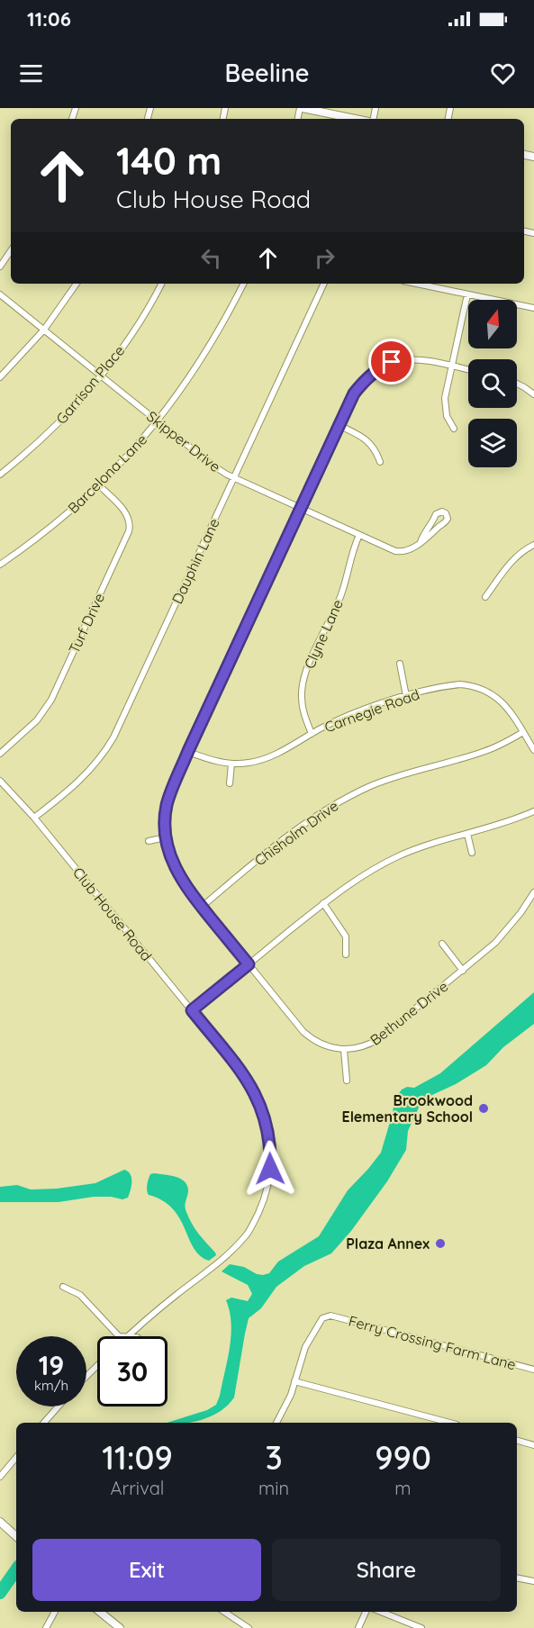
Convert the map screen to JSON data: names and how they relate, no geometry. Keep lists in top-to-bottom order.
{
  "streets": {
    "street": [
      "Garrison Place",
      "Skipper Drive",
      "Barcelona Lane",
      "Dauphin Lane",
      "Turf Drive",
      "Clyne Lane",
      "Carnegie Road",
      "Chisholm Drive",
      "Club House Road",
      "Bethune Drive",
      "Ferry Crossing Farm Lane"
    ]
  },
  "crossings": [
    ["Garrison Place", "Skipper Drive"],
    ["Skipper Drive", "Barcelona Lane"],
    ["Skipper Drive", "Dauphin Lane"],
    ["Skipper Drive", "Clyne Lane"],
    ["Skipper Drive", "Bethune Drive"],
    ["Barcelona Lane", "Turf Drive"],
    ["Dauphin Lane", "Club House Road"],
    ["Clyne Lane", "Carnegie Road"],
    ["Carnegie Road", "Chisholm Drive"],
    ["Carnegie Road", "Bethune Drive"],
    ["Chisholm Drive", "Bethune Drive"]
  ],
  "places": ["Brookwood Elementary School", "Plaza Annex"],
  "north": "top",
  "page": {
    "status": "11:06",
    "header": "Beeline",
    "turn": ["140 m", "Club House Road"],
    "speed": "19 km/h",
    "limit": "30",
    "eta": [
      "11:09",
      "Arrival",
      "3",
      "min",
      "990",
      "m"
    ],
    "buttons": ["Exit", "Share"]
  }
}
